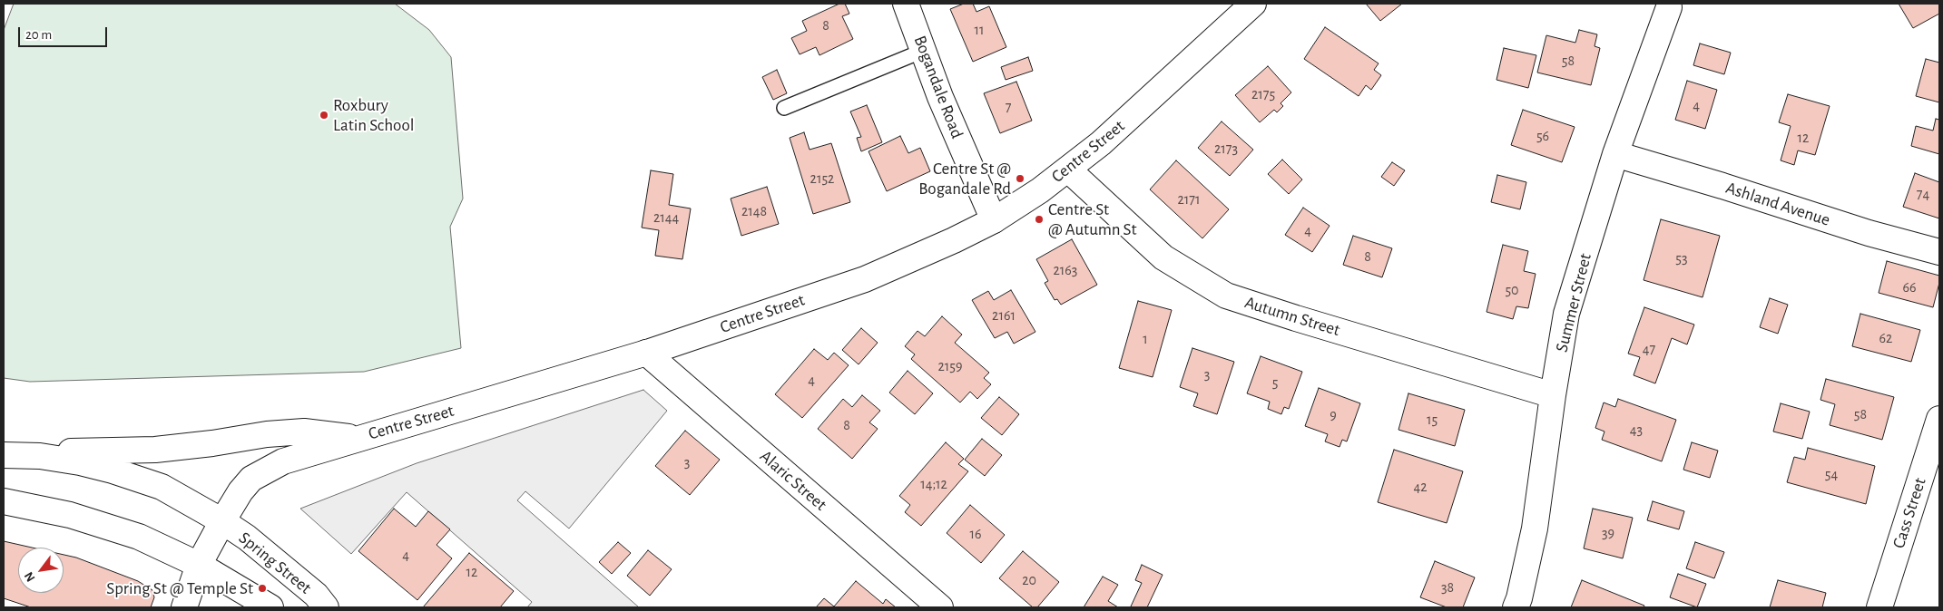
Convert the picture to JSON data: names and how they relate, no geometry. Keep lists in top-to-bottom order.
{
  "streets": {
    "street": [
      "Bogandale Road",
      "Centre Street",
      "Ashland Avenue",
      "Summer Street",
      "Autumn Street",
      "Alaric Street",
      "Cass Street",
      "Spring Street"
    ]
  },
  "crossings": [
    ["Bogandale Road", "Centre Street"],
    ["Centre Street", "Autumn Street"],
    ["Centre Street", "Alaric Street"],
    ["Centre Street", "Spring Street"],
    ["Ashland Avenue", "Summer Street"],
    ["Summer Street", "Autumn Street"]
  ],
  "places": [
    "Roxbury Latin School",
    "Centre St @ Bogandale Rd",
    "Centre St @ Autumn St",
    "Spring St @ Temple St"
  ],
  "house_numbers": [
    "8",
    "11",
    "58",
    "2175",
    "4",
    "7",
    "56",
    "12",
    "2173",
    "2152",
    "74",
    "2171",
    "2148",
    "2144",
    "4",
    "8",
    "53",
    "2163",
    "66",
    "50",
    "2161",
    "62",
    "1",
    "47",
    "2159",
    "3",
    "4",
    "5",
    "58",
    "9",
    "15",
    "8",
    "43",
    "3",
    "54",
    "14;12",
    "42",
    "39",
    "16",
    "4",
    "12",
    "20",
    "38"
  ],
  "scale_bar": "20 m",
  "north": "bottom left"
}
